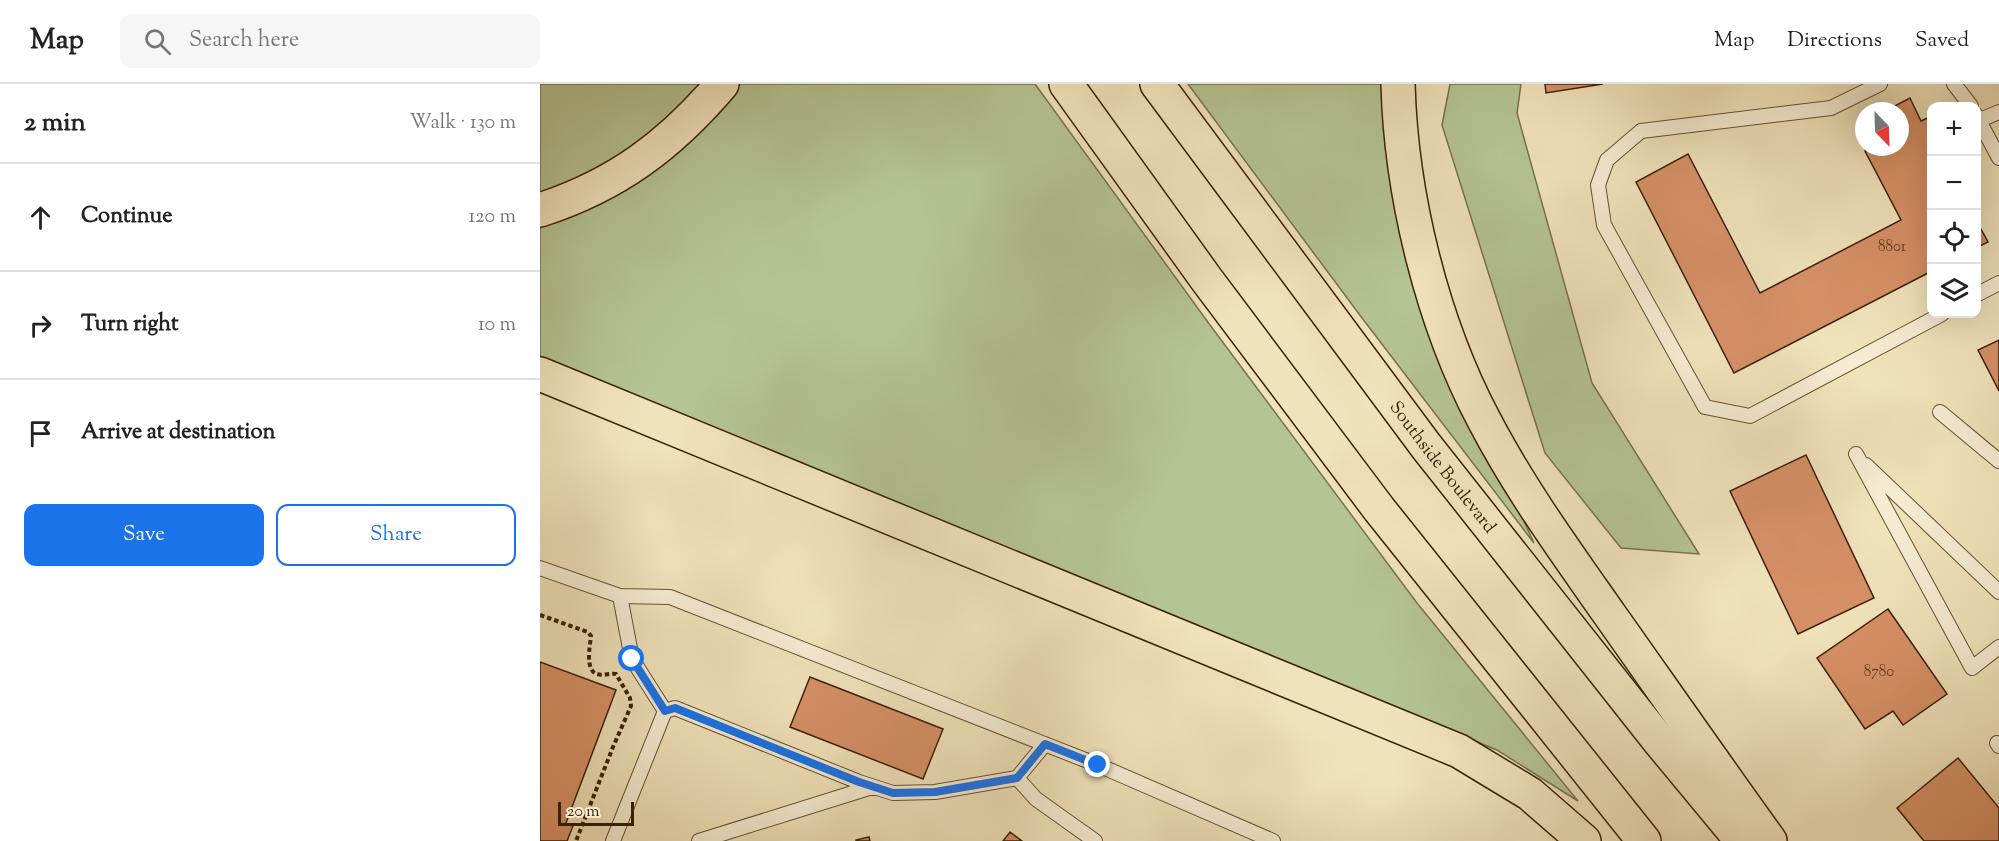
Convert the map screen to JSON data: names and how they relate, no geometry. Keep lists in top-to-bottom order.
{
  "streets": {
    "highway": ["Southside Boulevard"]
  },
  "house_numbers": ["8801", "8780"],
  "scale_bar": "20 m",
  "north": "bottom right",
  "page": {
    "header": "Map",
    "search": "Search here",
    "nav": ["Map", "Directions", "Saved"],
    "heading": ["2 min", "Walk · 130 m"],
    "map_buttons": ["+", "−"],
    "list": [
      ["Continue", "120 m"],
      ["Turn right", "10 m"],
      "Arrive at destination"
    ],
    "buttons": ["Save", "Share"],
    "scale": "20 m"
  }
}
